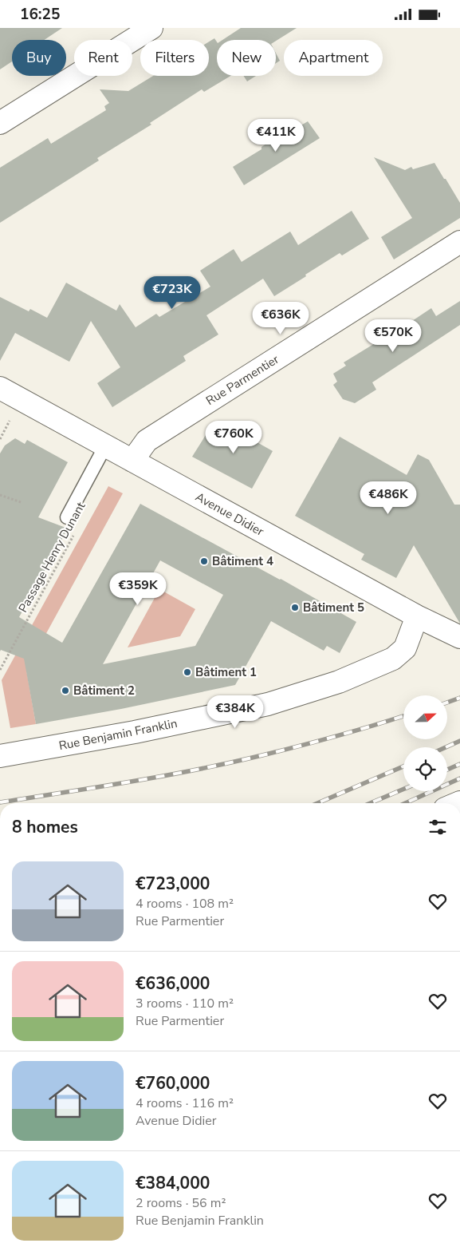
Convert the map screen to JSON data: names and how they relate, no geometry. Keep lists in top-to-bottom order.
{
  "streets": {
    "street": ["Rue Parmentier", "Avenue Didier", "Rue Benjamin Franklin"],
    "path": ["Passage Henry Dunant"]
  },
  "crossings": [
    ["Rue Parmentier", "Avenue Didier"],
    ["Avenue Didier", "Rue Benjamin Franklin"]
  ],
  "places": [
    "Bâtiment 4",
    "Bâtiment 5",
    "Bâtiment 1",
    "Bâtiment 2"
  ],
  "north": "right",
  "page": {
    "status": "16:25",
    "chip": [
      "Buy",
      "Rent",
      "Filters",
      "New",
      "Apartment"
    ],
    "price": [
      "€411K",
      "€723K",
      "€636K",
      "€570K",
      "€760K",
      "€486K",
      "€359K",
      "€384K"
    ],
    "heading": "8 homes",
    "list": [
      {
        "name": "€723,000",
        "note": "4 rooms · 108 m² · Rue Parmentier"
      },
      {
        "name": "€636,000",
        "note": "3 rooms · 110 m² · Rue Parmentier"
      },
      {
        "name": "€760,000",
        "note": "4 rooms · 116 m² · Avenue Didier"
      },
      {
        "name": "€384,000",
        "note": "2 rooms · 56 m² · Rue Benjamin Franklin"
      }
    ]
  }
}
